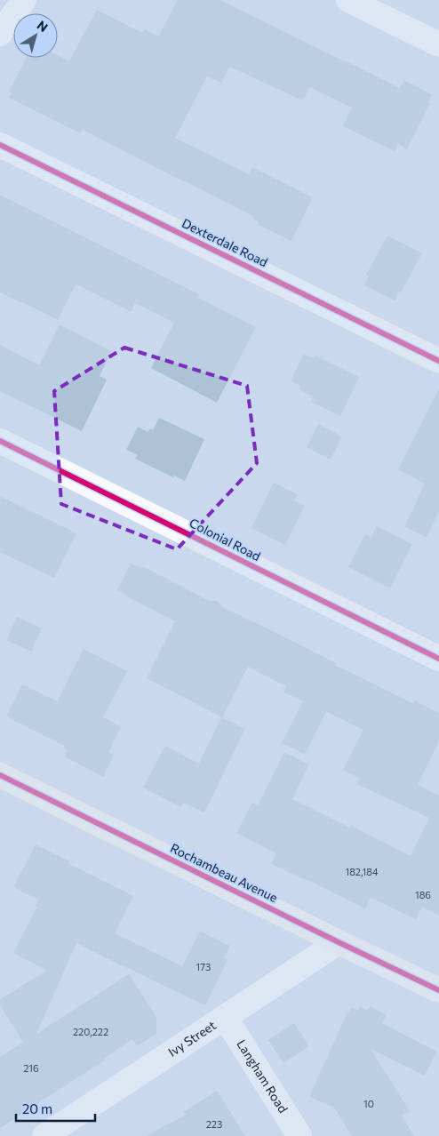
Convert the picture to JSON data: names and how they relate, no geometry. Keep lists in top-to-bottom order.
{
  "streets": {
    "street": [
      "Dexterdale Road",
      "Colonial Road",
      "Rochambeau Avenue",
      "Ivy Street",
      "Langham Road"
    ]
  },
  "crossings": [
    ["Rochambeau Avenue", "Ivy Street"],
    ["Ivy Street", "Langham Road"]
  ],
  "house_numbers": [
    "182,184",
    "186",
    "173",
    "220,222",
    "216",
    "10",
    "223"
  ],
  "scale_bar": "20 m",
  "north": "top right"
}
